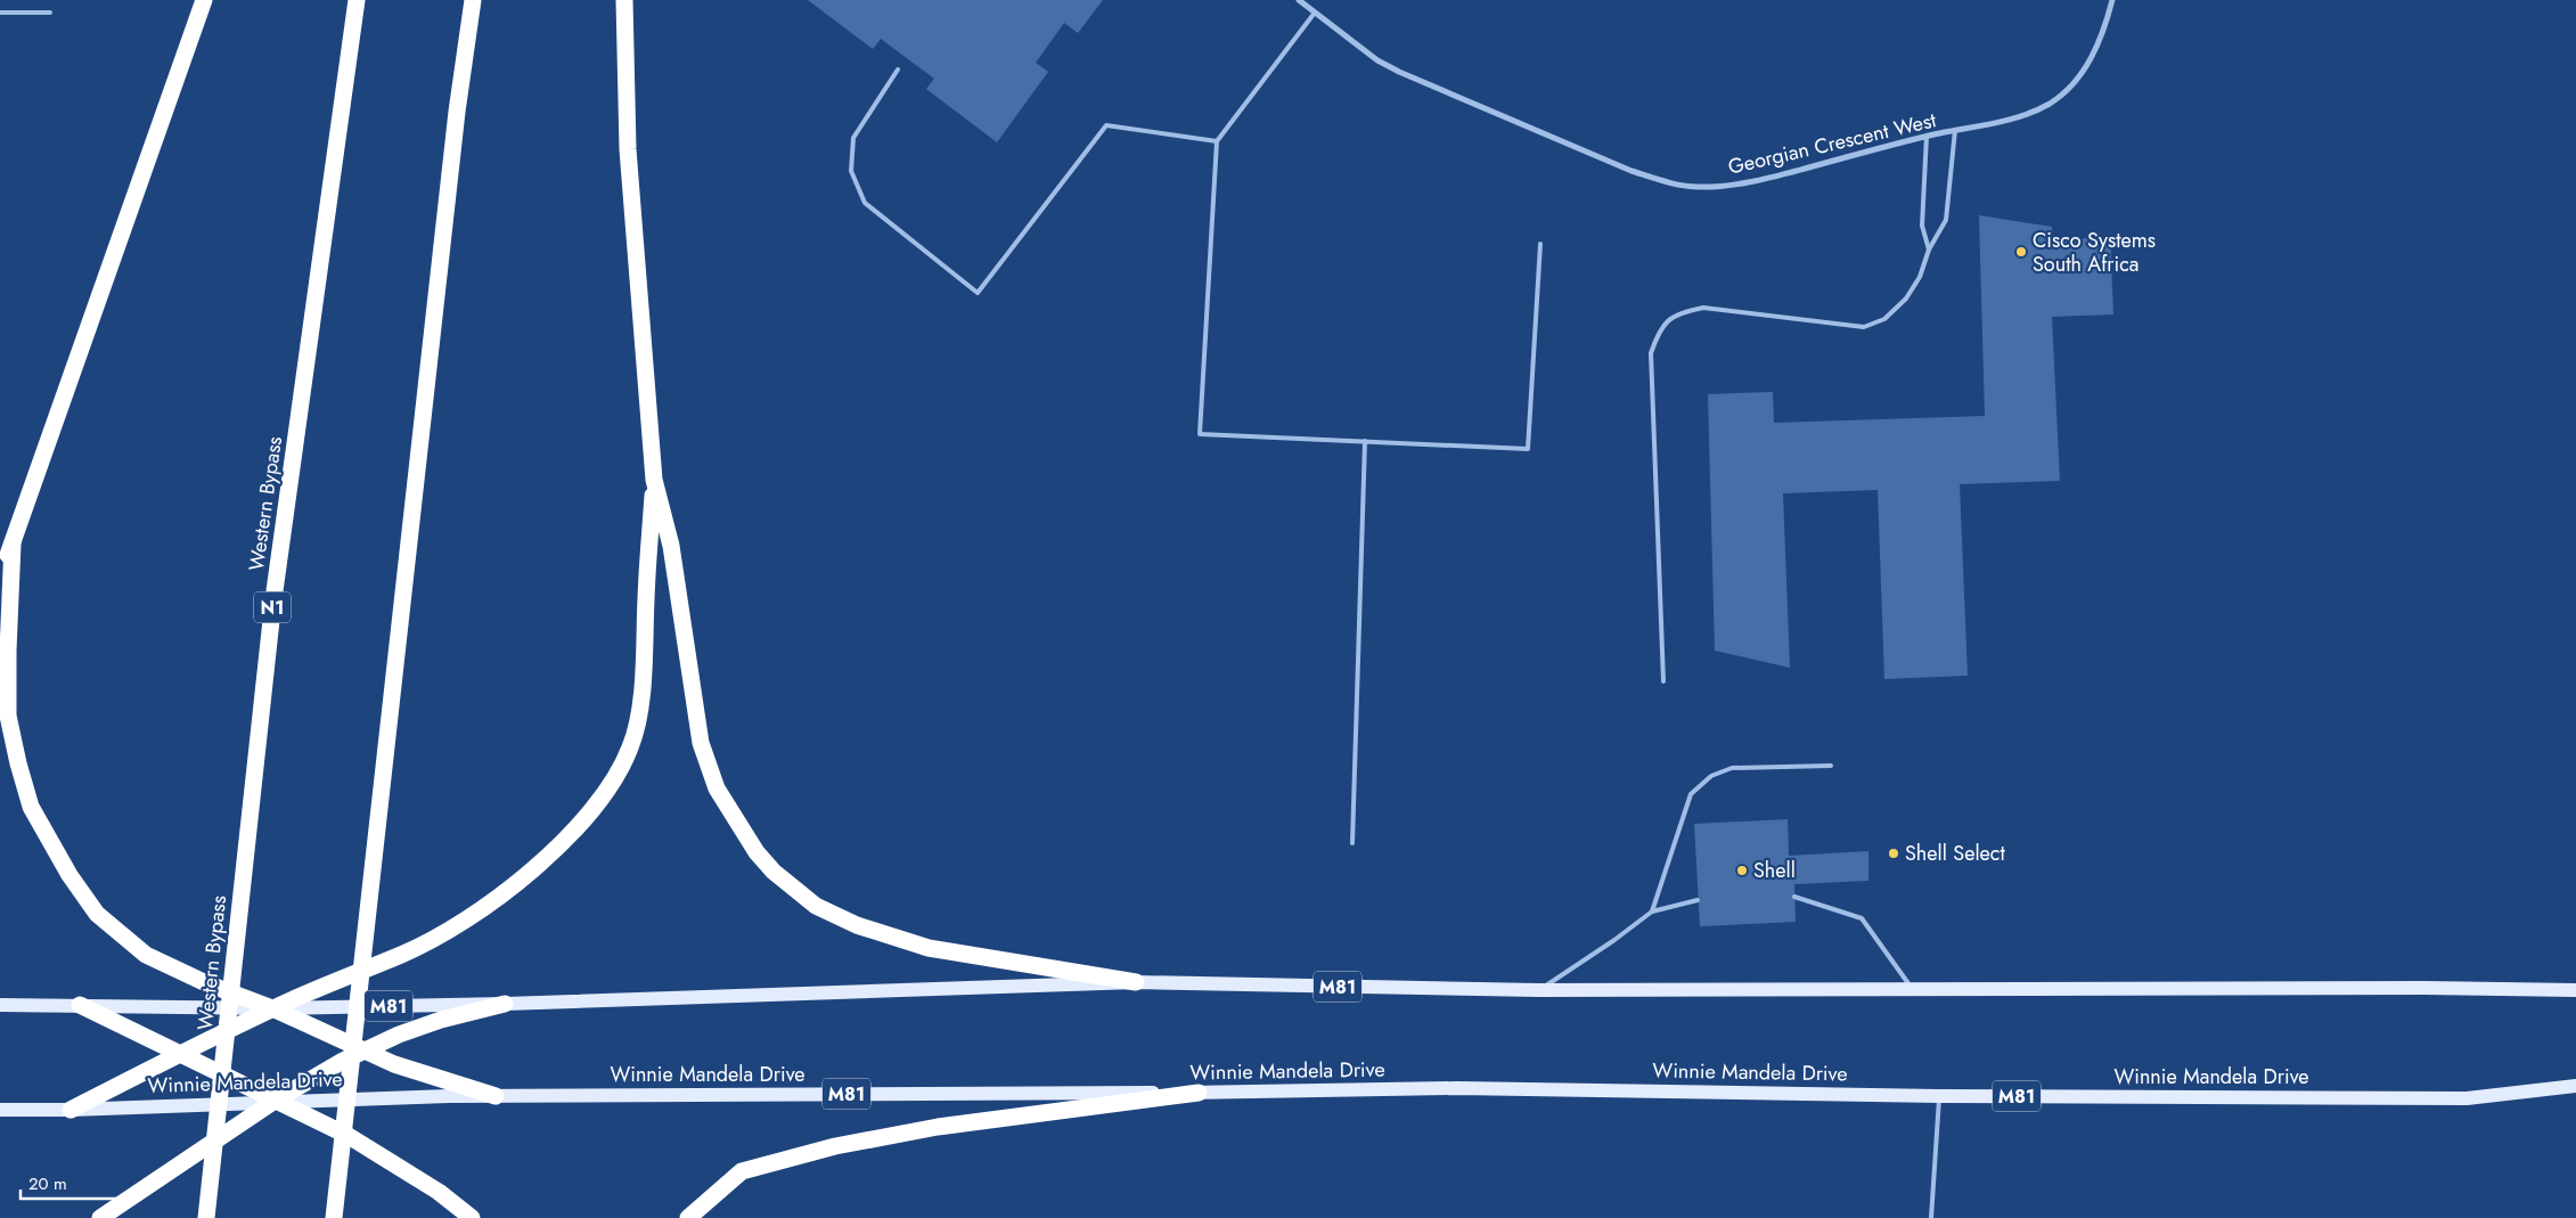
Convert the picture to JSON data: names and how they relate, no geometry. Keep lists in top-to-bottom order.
{
  "streets": {
    "highway": ["Western Bypass", "N1"],
    "main road": ["M81", "Winnie Mandela Drive"],
    "street": ["Georgian Crescent West"]
  },
  "places": ["Cisco Systems South Africa", "Shell Select", "Shell"],
  "scale_bar": "20 m"
}
